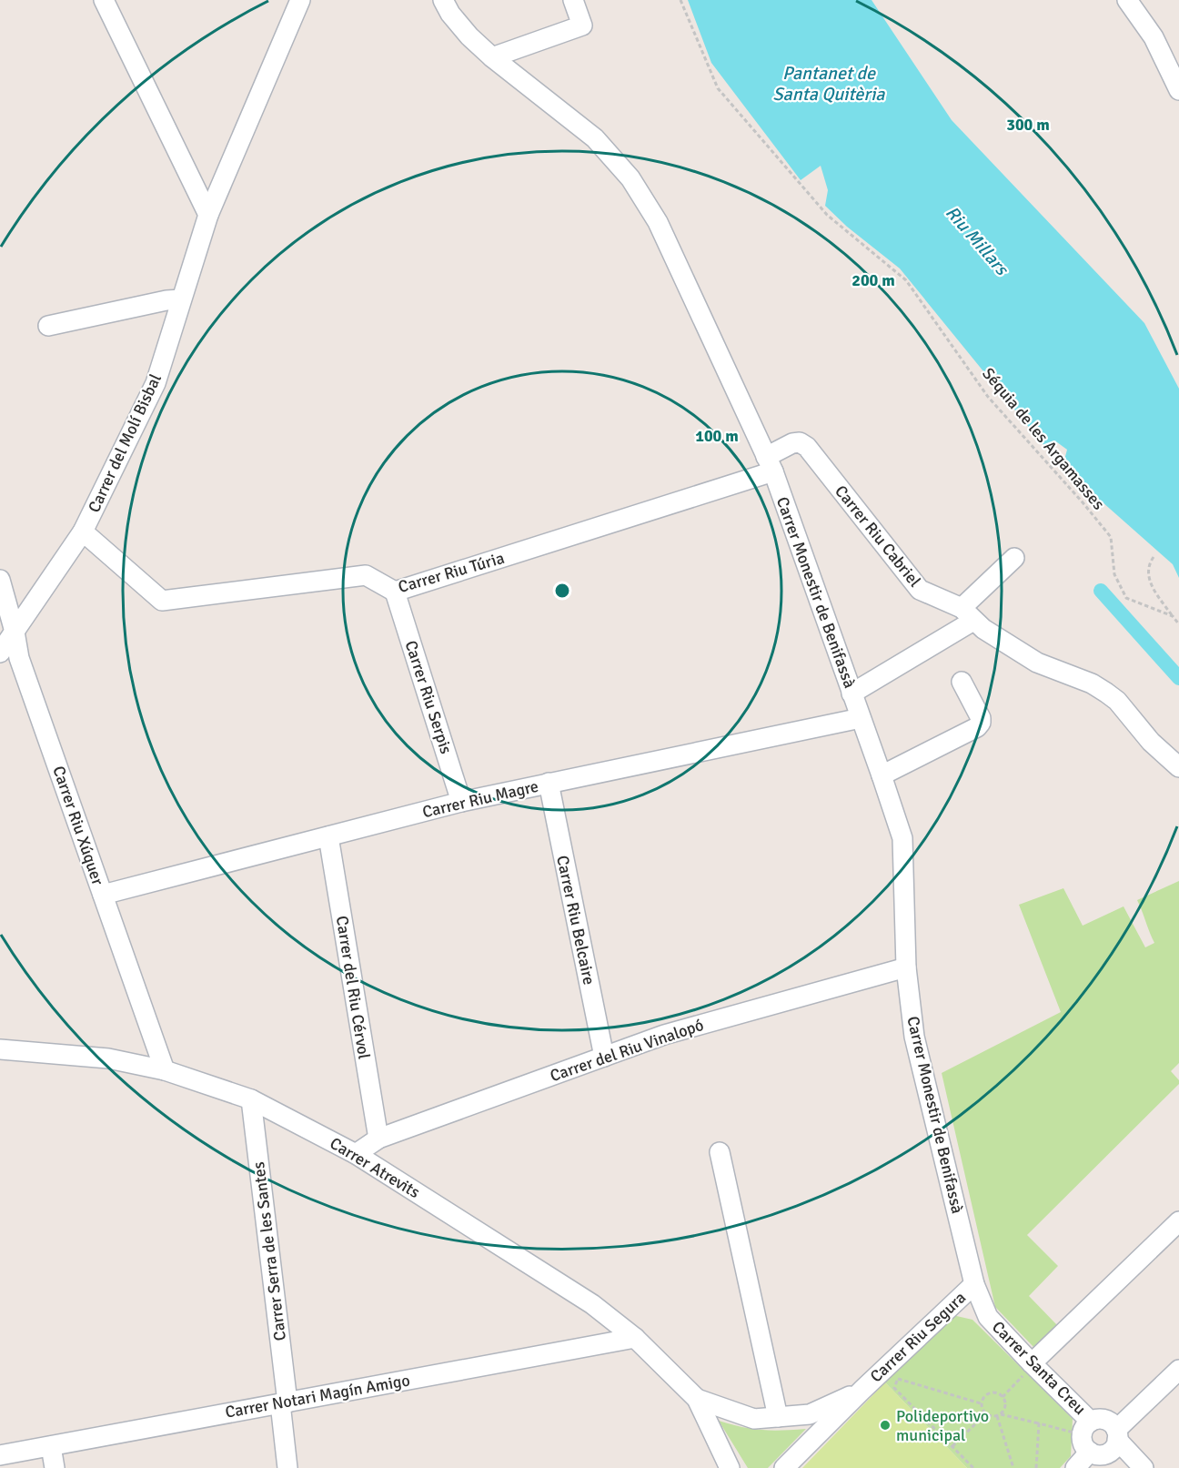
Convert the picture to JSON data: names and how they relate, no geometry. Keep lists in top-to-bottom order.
{
  "streets": {
    "street": [
      "Carrer del Molí Bisbal",
      "Carrer Riu Cabriel",
      "Carrer Riu Túria",
      "Carrer Monestir de Benifassà",
      "Carrer Riu Serpis",
      "Carrer Riu Magre",
      "Carrer Riu Xúquer",
      "Carrer Riu Belcaire",
      "Carrer del Riu Cérvol",
      "Carrer del Riu Vinalopó",
      "Carrer Atrevits",
      "Carrer Serra de les Santes",
      "Carrer Riu Segura",
      "Carrer Santa Creu",
      "Carrer Notari Magín Amigo"
    ],
    "path": ["Séquia de les Argamasses"]
  },
  "crossings": [
    ["Carrer del Molí Bisbal", "Carrer Riu Túria"],
    ["Carrer del Molí Bisbal", "Carrer Riu Xúquer"],
    ["Carrer Riu Cabriel", "Carrer Riu Túria"],
    ["Carrer Riu Cabriel", "Carrer Monestir de Benifassà"],
    ["Carrer Riu Túria", "Carrer Monestir de Benifassà"],
    ["Carrer Riu Túria", "Carrer Riu Serpis"],
    ["Carrer Monestir de Benifassà", "Carrer Riu Magre"],
    ["Carrer Monestir de Benifassà", "Carrer del Riu Vinalopó"],
    ["Carrer Monestir de Benifassà", "Carrer Riu Segura"],
    ["Carrer Monestir de Benifassà", "Carrer Santa Creu"],
    ["Carrer Riu Serpis", "Carrer Riu Magre"],
    ["Carrer Riu Magre", "Carrer Riu Xúquer"],
    ["Carrer Riu Magre", "Carrer Riu Belcaire"],
    ["Carrer Riu Magre", "Carrer del Riu Cérvol"],
    ["Carrer Riu Xúquer", "Carrer Atrevits"],
    ["Carrer Riu Belcaire", "Carrer del Riu Vinalopó"],
    ["Carrer del Riu Cérvol", "Carrer del Riu Vinalopó"],
    ["Carrer del Riu Vinalopó", "Carrer Atrevits"],
    ["Carrer Atrevits", "Carrer Serra de les Santes"],
    ["Carrer Atrevits", "Carrer Notari Magín Amigo"],
    ["Carrer Serra de les Santes", "Carrer Notari Magín Amigo"],
    ["Carrer Riu Segura", "Carrer Santa Creu"]
  ],
  "water": ["Pantanet de Santa Quitèria", "Riu Millars"],
  "places": ["Polideportivo municipal"],
  "rings": ["300 m", "200 m", "100 m"]
}
